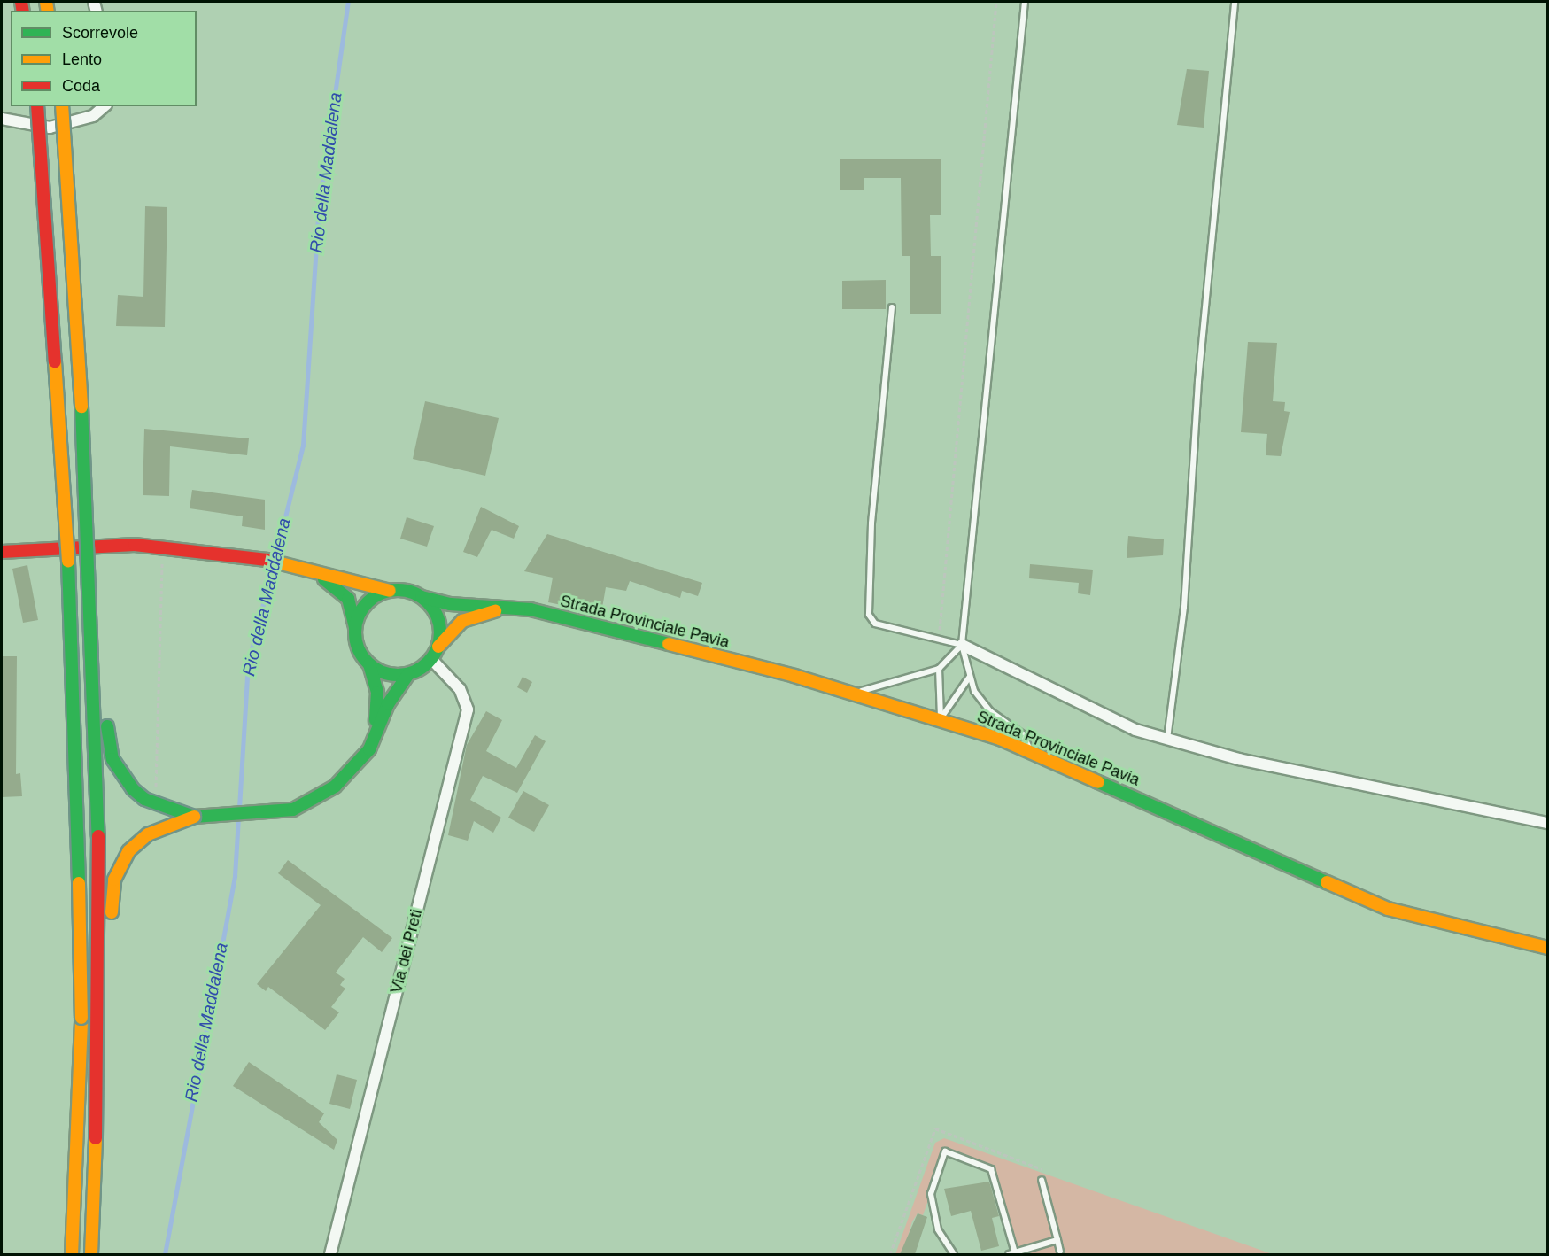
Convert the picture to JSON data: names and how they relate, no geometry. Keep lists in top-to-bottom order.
{
  "streets": {
    "main road": ["Strada Provinciale Pavia"],
    "street": ["Via dei Preti"]
  },
  "crossings": [
    ["Strada Provinciale Pavia", "Via dei Preti"]
  ],
  "water": ["Rio della Maddalena"],
  "legend": ["Scorrevole", "Lento", "Coda"]
}
